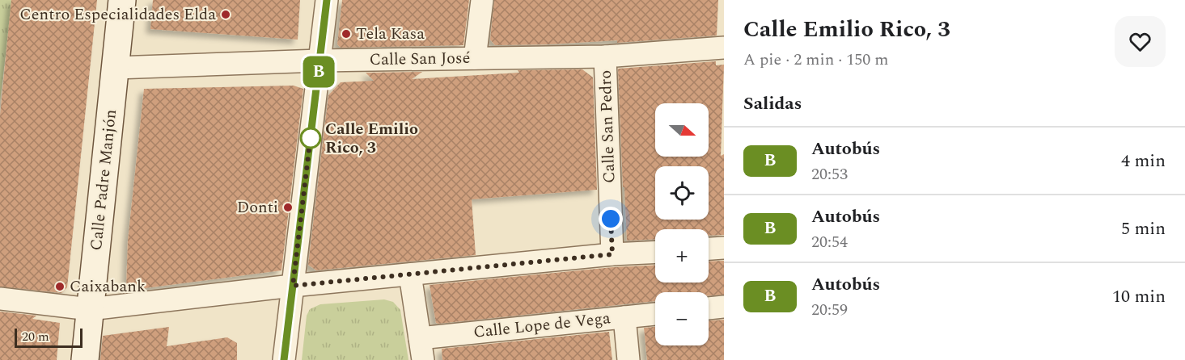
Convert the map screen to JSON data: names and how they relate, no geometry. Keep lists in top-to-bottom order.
{
  "streets": {
    "street": [
      "Calle San José",
      "Calle San Pedro",
      "Calle Padre Manjón",
      "Calle Lope de Vega"
    ]
  },
  "crossings": [
    ["Calle San José", "Calle San Pedro"],
    ["Calle San José", "Calle Padre Manjón"]
  ],
  "places": [
    "Centro Especialidades Elda",
    "Tela Kasa",
    "Calle Emilio Rico, 3",
    "Donti",
    "Caixabank"
  ],
  "lines": ["bus line B"],
  "scale_bar": "20 m",
  "north": "right",
  "page": {
    "on_map": "B",
    "heading": [
      ["Calle Emilio Rico, 3", "A pie · 2 min · 150 m"],
      "Salidas"
    ],
    "map_buttons": ["+", "−"],
    "list": [
      {
        "mark": "B",
        "name": "Autobús",
        "note": "20:53",
        "value": "4 min"
      },
      {
        "mark": "B",
        "name": "Autobús",
        "note": "20:54",
        "value": "5 min"
      },
      {
        "mark": "B",
        "name": "Autobús",
        "note": "20:59",
        "value": "10 min"
      }
    ],
    "scale": "20 m"
  }
}
